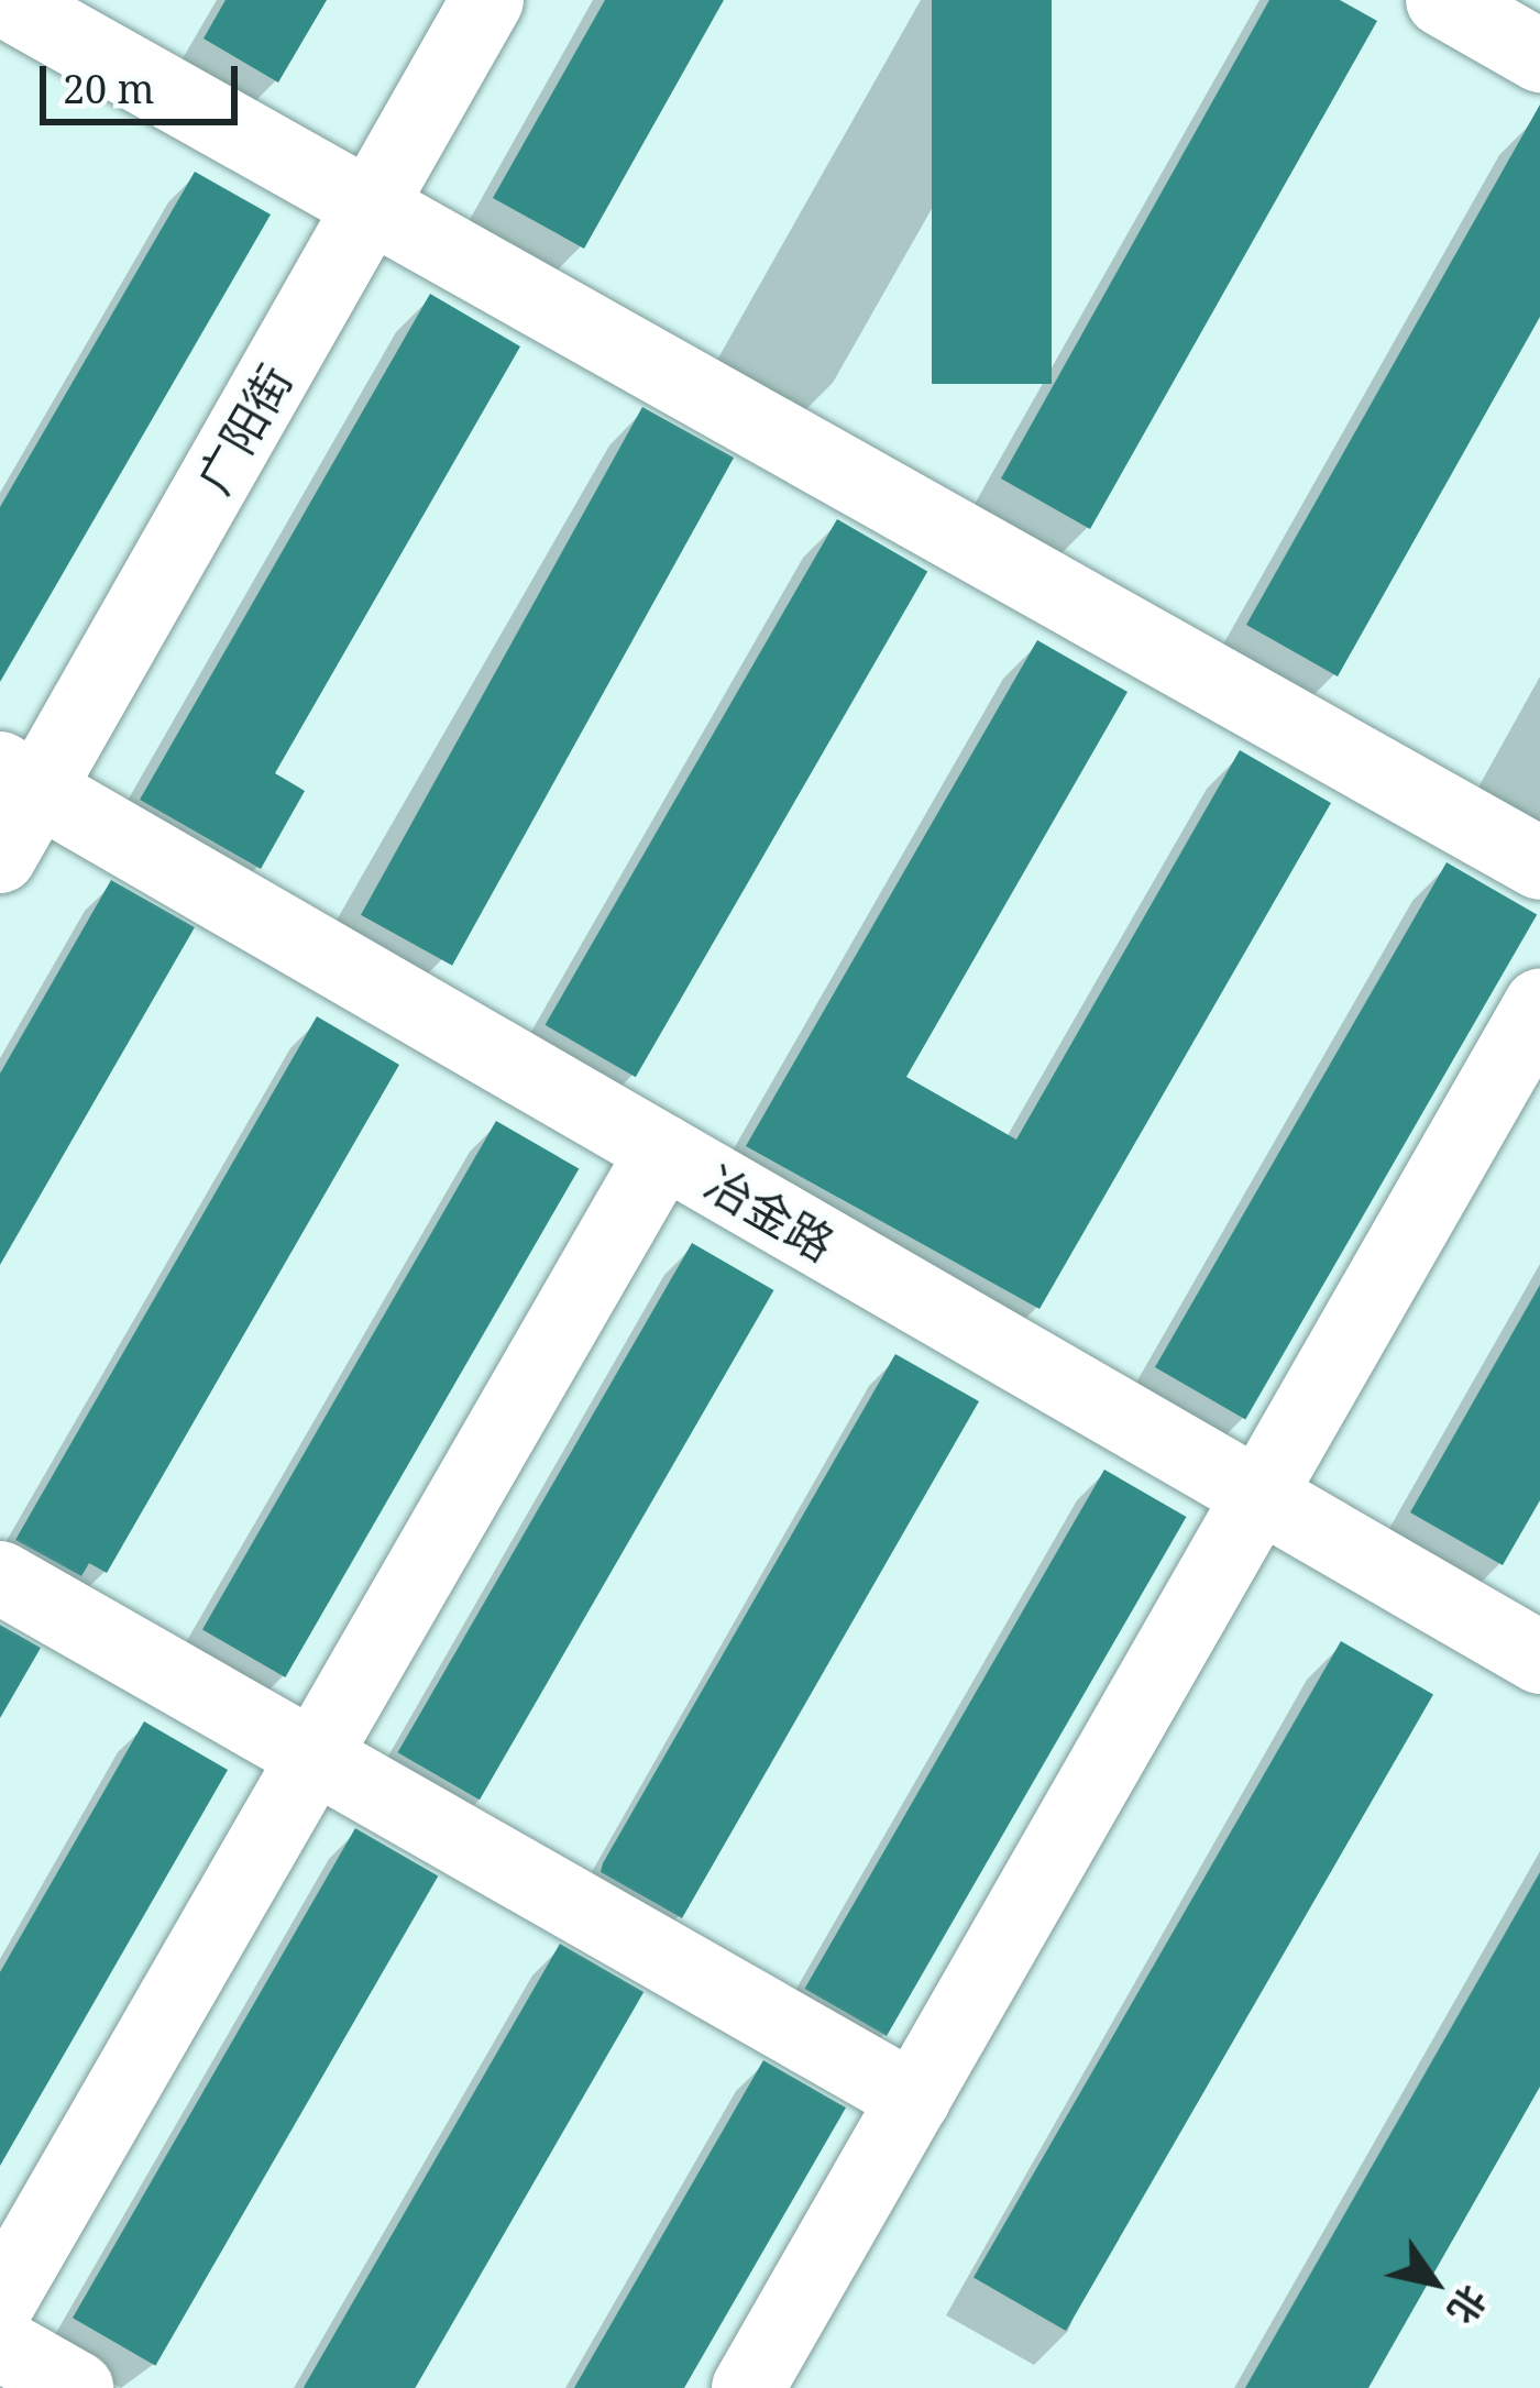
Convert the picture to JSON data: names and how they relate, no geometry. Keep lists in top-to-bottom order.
{
  "streets": {
    "street": ["广阳街", "冶金路"]
  },
  "crossings": [
    ["广阳街", "冶金路"]
  ],
  "scale_bar": "20 m",
  "north": "bottom right"
}
